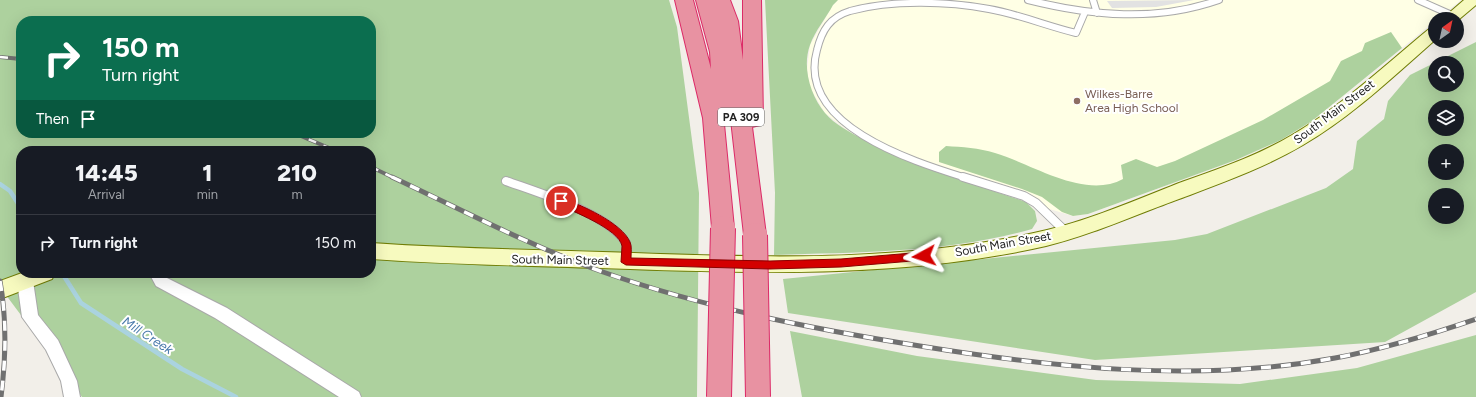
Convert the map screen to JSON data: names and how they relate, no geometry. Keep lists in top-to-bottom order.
{
  "streets": {
    "highway": ["PA 309"],
    "main road": ["South Main Street"]
  },
  "water": ["Mill Creek"],
  "places": ["Wilkes-Barre Area High School"],
  "north": "top right",
  "page": {
    "map_buttons": ["+", "−"],
    "turn": ["150 m", "Turn right"],
    "then": "Then",
    "eta": [
      "14:45",
      "Arrival",
      "1",
      "min",
      "210",
      "m"
    ],
    "list": [
      {
        "name": "Turn right",
        "value": "150 m"
      }
    ]
  }
}
